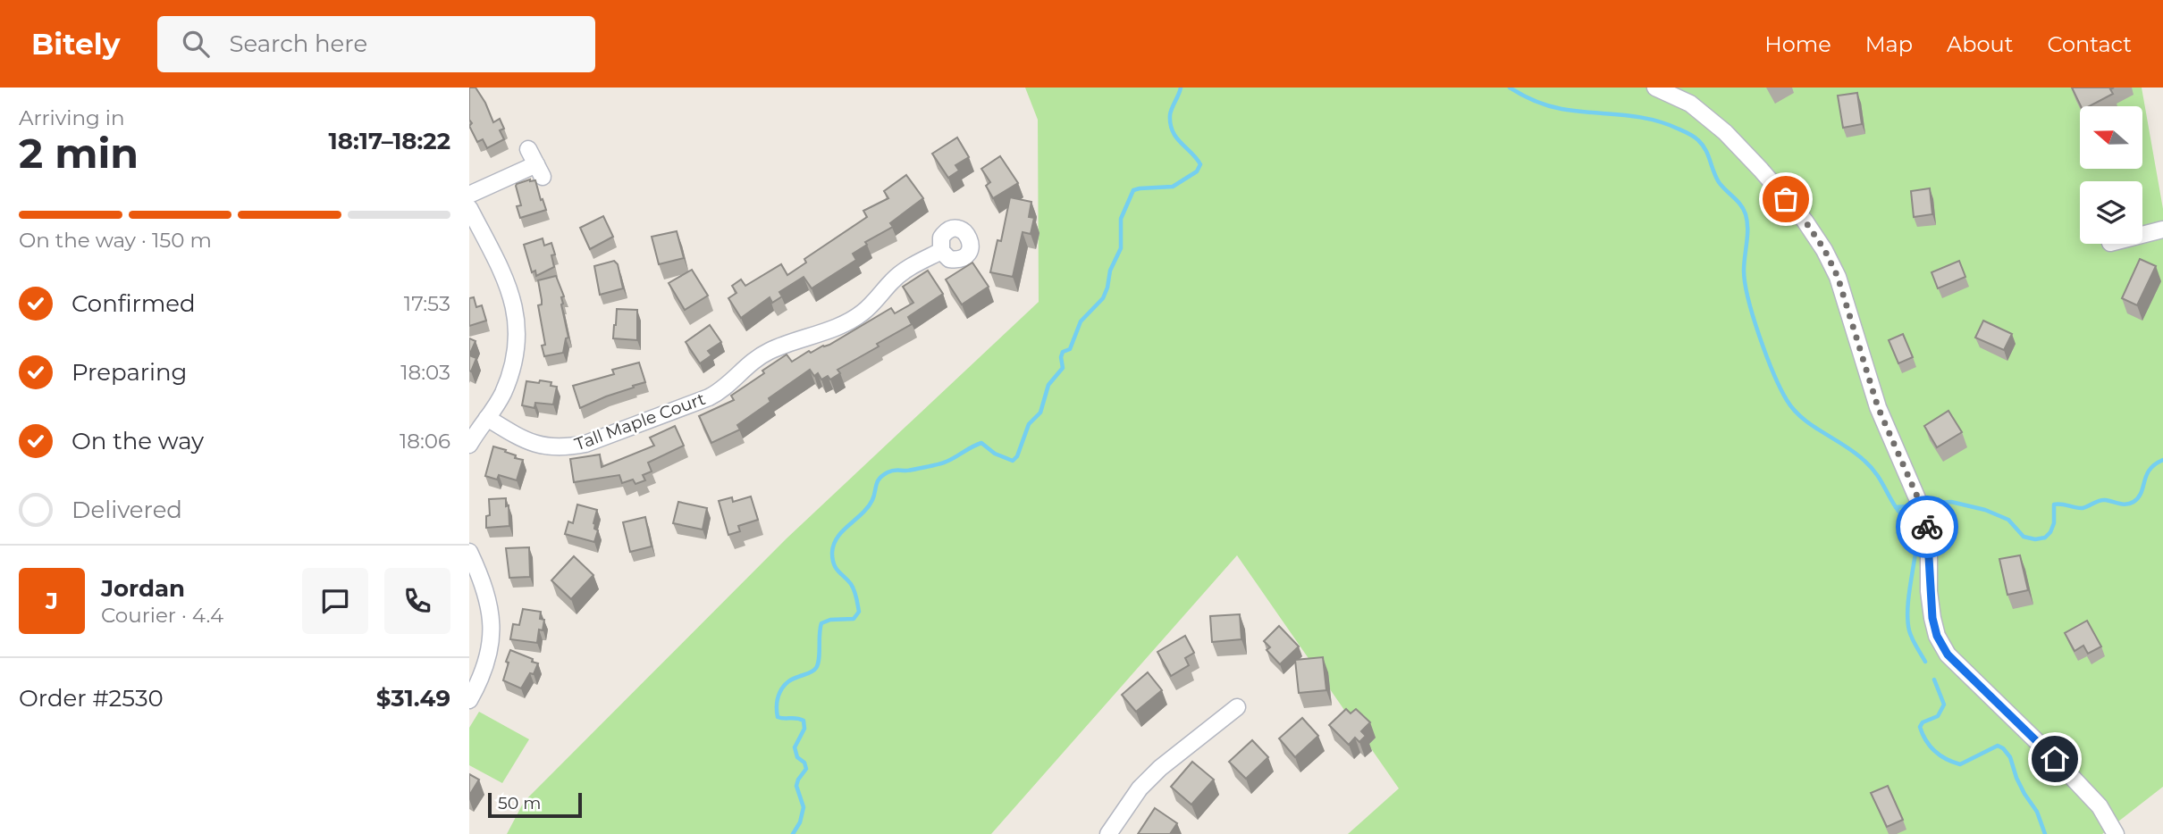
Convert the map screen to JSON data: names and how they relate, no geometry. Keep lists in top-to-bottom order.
{
  "streets": {
    "street": ["Tall Maple Court"]
  },
  "scale_bar": "50 m",
  "north": "left",
  "page": {
    "header": "Bitely",
    "search": "Search here",
    "nav": [
      "Home",
      "Map",
      "About",
      "Contact"
    ],
    "heading": ["2 min", "Arriving in", "18:17–18:22"],
    "panel": [
      "Jordan",
      "Courier · 4.4",
      "Order #2530",
      "$31.49"
    ],
    "bar": "On the way · 150 m",
    "list": [
      ["Confirmed", "17:53"],
      ["Preparing", "18:03"],
      ["On the way", "18:06"],
      "Delivered"
    ],
    "round": "J",
    "scale": "50 m"
  }
}
